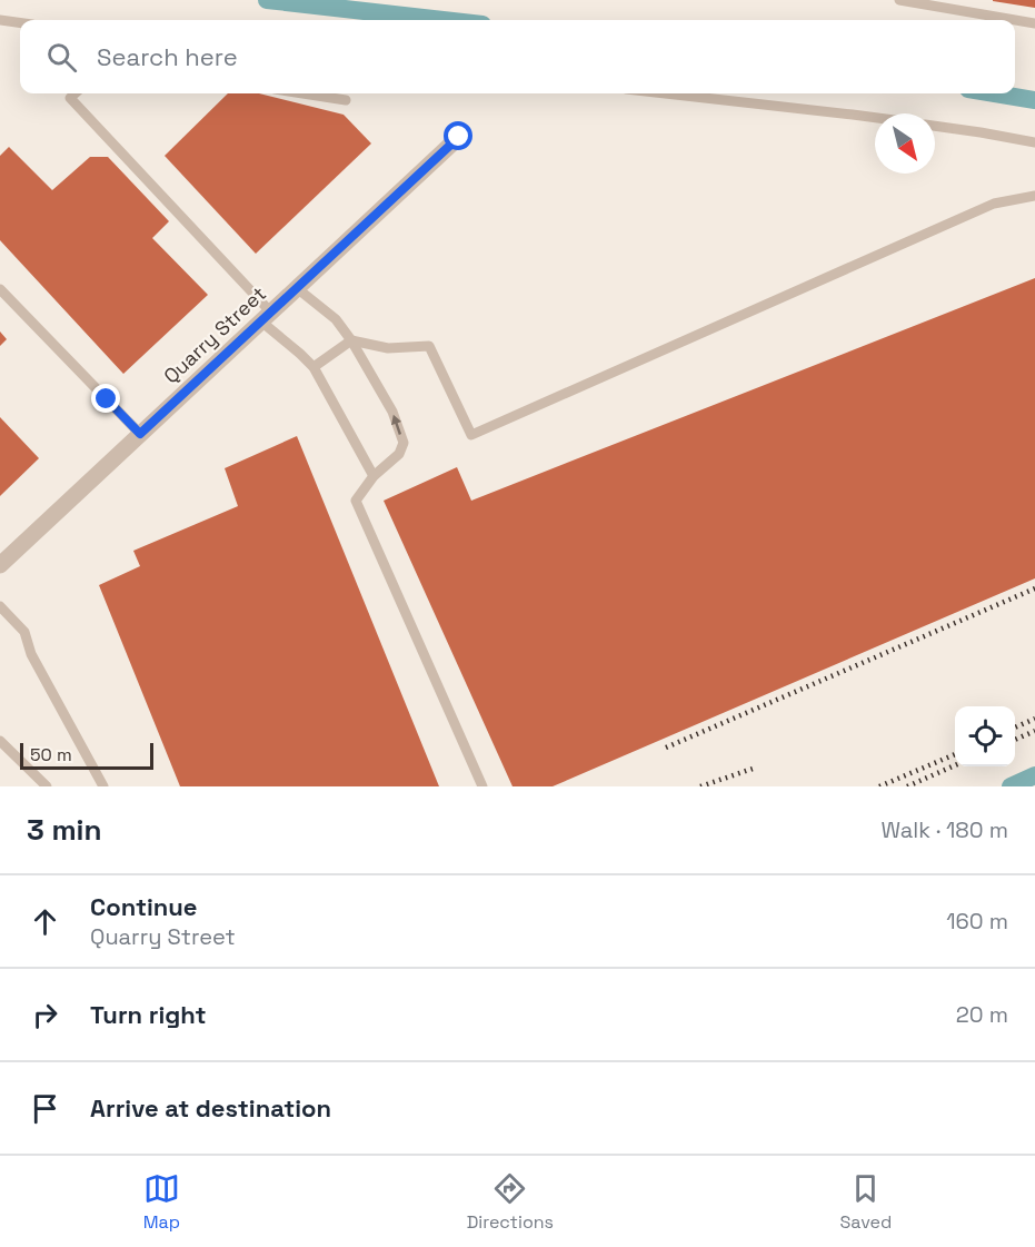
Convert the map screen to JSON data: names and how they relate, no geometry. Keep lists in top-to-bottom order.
{
  "streets": {
    "street": ["Quarry Street"]
  },
  "scale_bar": "50 m",
  "north": "bottom right",
  "page": {
    "search": "Search here",
    "scale": "50 m",
    "heading": ["3 min", "Walk · 180 m"],
    "list": [
      ["Continue", "Quarry Street", "160 m"],
      ["Turn right", "20 m"],
      "Arrive at destination"
    ],
    "nav": ["Map", "Directions", "Saved"]
  }
}
